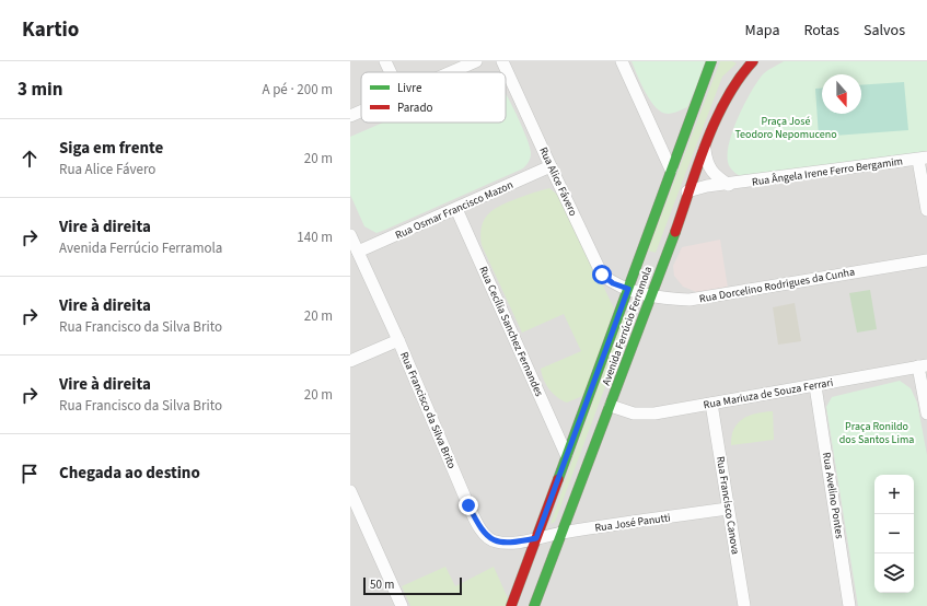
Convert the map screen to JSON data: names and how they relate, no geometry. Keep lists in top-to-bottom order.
{
  "streets": {
    "street": [
      "Rua Ângela Irene Ferro Bergamim",
      "Rua Alice Fávero",
      "Rua Osmar Francisco Mazon",
      "Rua Dorcelino Rodrigues da Cunha",
      "Avenida Ferrúcio Ferramola",
      "Rua Cecília Sanchez Fernandes",
      "Rua Mariuza de Souza Ferrari",
      "Rua Francisco da Silva Brito",
      "Rua Avelino Pontes",
      "Rua Francisco Canova",
      "Rua José Panutti"
    ]
  },
  "crossings": [
    ["Rua Ângela Irene Ferro Bergamim", "Avenida Ferrúcio Ferramola"],
    ["Rua Alice Fávero", "Rua Osmar Francisco Mazon"],
    ["Rua Alice Fávero", "Rua Dorcelino Rodrigues da Cunha"],
    ["Rua Alice Fávero", "Avenida Ferrúcio Ferramola"],
    ["Rua Osmar Francisco Mazon", "Rua Cecília Sanchez Fernandes"],
    ["Rua Osmar Francisco Mazon", "Rua Francisco da Silva Brito"],
    ["Rua Dorcelino Rodrigues da Cunha", "Avenida Ferrúcio Ferramola"],
    ["Avenida Ferrúcio Ferramola", "Rua Cecília Sanchez Fernandes"],
    ["Avenida Ferrúcio Ferramola", "Rua Mariuza de Souza Ferrari"],
    ["Avenida Ferrúcio Ferramola", "Rua Francisco da Silva Brito"],
    ["Avenida Ferrúcio Ferramola", "Rua José Panutti"],
    ["Rua Mariuza de Souza Ferrari", "Rua Avelino Pontes"],
    ["Rua Mariuza de Souza Ferrari", "Rua Francisco Canova"],
    ["Rua Francisco da Silva Brito", "Rua José Panutti"],
    ["Rua Francisco Canova", "Rua José Panutti"]
  ],
  "parks": ["Praça José Teodoro Nepomuceno", "Praça Ronildo dos Santos Lima"],
  "legend": ["Livre", "Parado"],
  "scale_bar": "50 m",
  "north": "bottom",
  "page": {
    "header": "Kartio",
    "nav": ["Mapa", "Rotas", "Salvos"],
    "heading": ["3 min", "A pé · 200 m"],
    "list": [
      ["Siga em frente", "Rua Alice Fávero", "20 m"],
      ["Vire à direita", "Avenida Ferrúcio Ferramola", "140 m"],
      ["Vire à direita", "Rua Francisco da Silva Brito", "20 m"],
      ["Vire à direita", "Rua Francisco da Silva Brito", "20 m"],
      "Chegada ao destino"
    ],
    "map_buttons": ["+", "−"],
    "scale": "50 m"
  }
}
